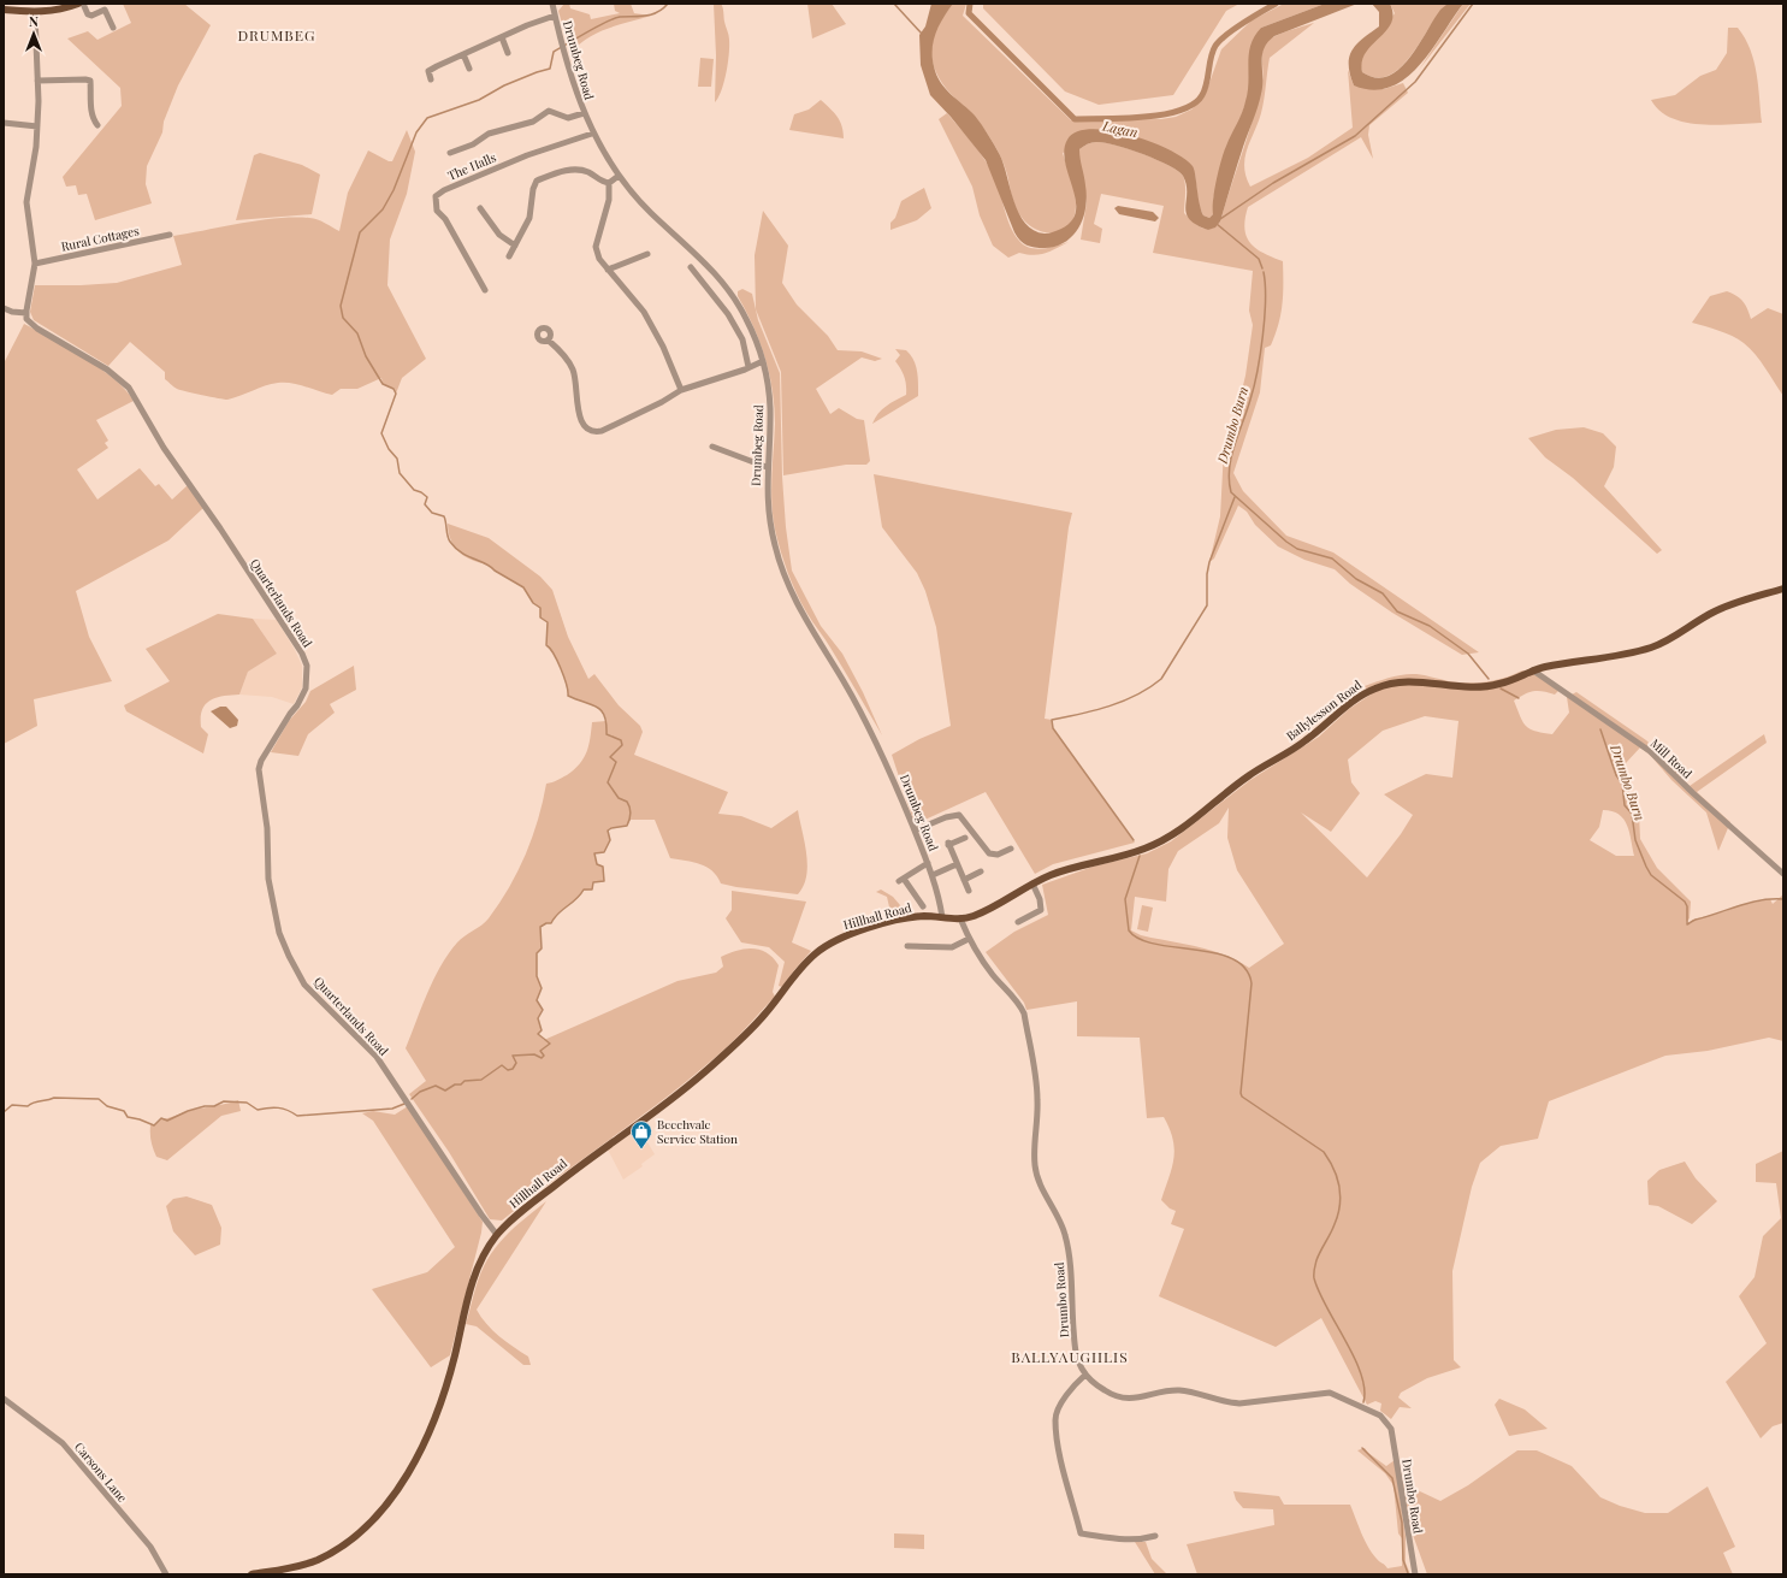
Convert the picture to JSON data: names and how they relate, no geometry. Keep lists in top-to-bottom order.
{
  "streets": {
    "main road": ["Ballylesson Road", "Hillhall Road"],
    "street": [
      "Drumbeg Road",
      "The Halls",
      "Rural Cottages",
      "Quarterlands Road",
      "Mill Road",
      "Drumbo Road",
      "Carsons Lane"
    ]
  },
  "crossings": [
    ["Drumbeg Road", "The Halls"],
    ["Drumbeg Road", "Hillhall Road"],
    ["Quarterlands Road", "Hillhall Road"],
    ["Ballylesson Road", "Mill Road"],
    ["Ballylesson Road", "Hillhall Road"],
    ["Ballylesson Road", "Drumbo Road"],
    ["Hillhall Road", "Drumbo Road"]
  ],
  "districts": ["DRUMBEG", "BALLYAUGHLIS"],
  "water": ["Lagan", "Drumbo Burn"],
  "places": {
    "shop": ["Beechvale Service Station"]
  },
  "north": "top"
}
